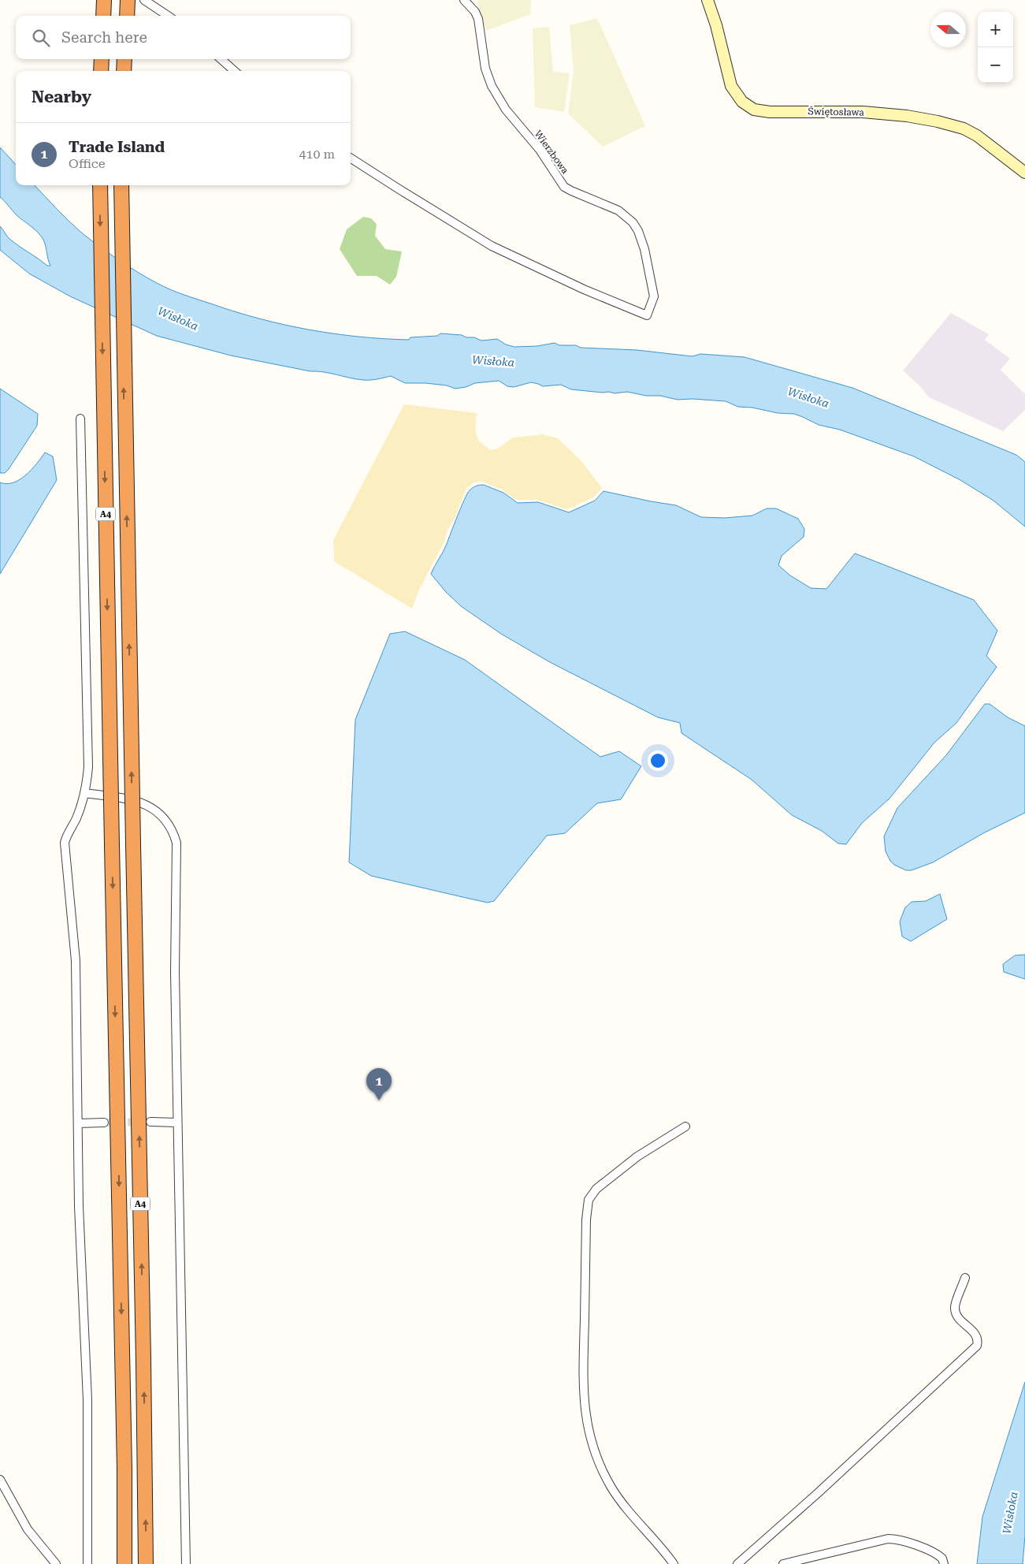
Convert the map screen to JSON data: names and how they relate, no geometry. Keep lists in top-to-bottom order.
{
  "streets": {
    "highway": ["A4"],
    "street": ["Świętosława", "Wierzbowa"]
  },
  "water": ["Wisłoka"],
  "north": "left",
  "page": {
    "map_buttons": ["+", "−"],
    "search": "Search here",
    "heading": "Nearby",
    "list": [
      {
        "mark": "1",
        "name": "Trade Island",
        "note": "Office",
        "value": "410 m"
      }
    ],
    "pins": "1"
  }
}
